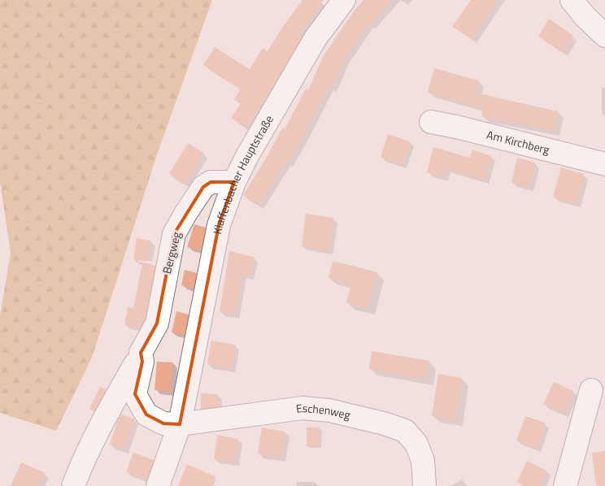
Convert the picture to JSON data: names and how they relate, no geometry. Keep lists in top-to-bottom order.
{
  "streets": {
    "street": [
      "Am Kirchberg",
      "Klaffenbacher Hauptstraße",
      "Bergweg",
      "Eschenweg"
    ]
  },
  "crossings": [
    ["Klaffenbacher Hauptstraße", "Bergweg"],
    ["Klaffenbacher Hauptstraße", "Eschenweg"],
    ["Bergweg", "Eschenweg"]
  ]
}
